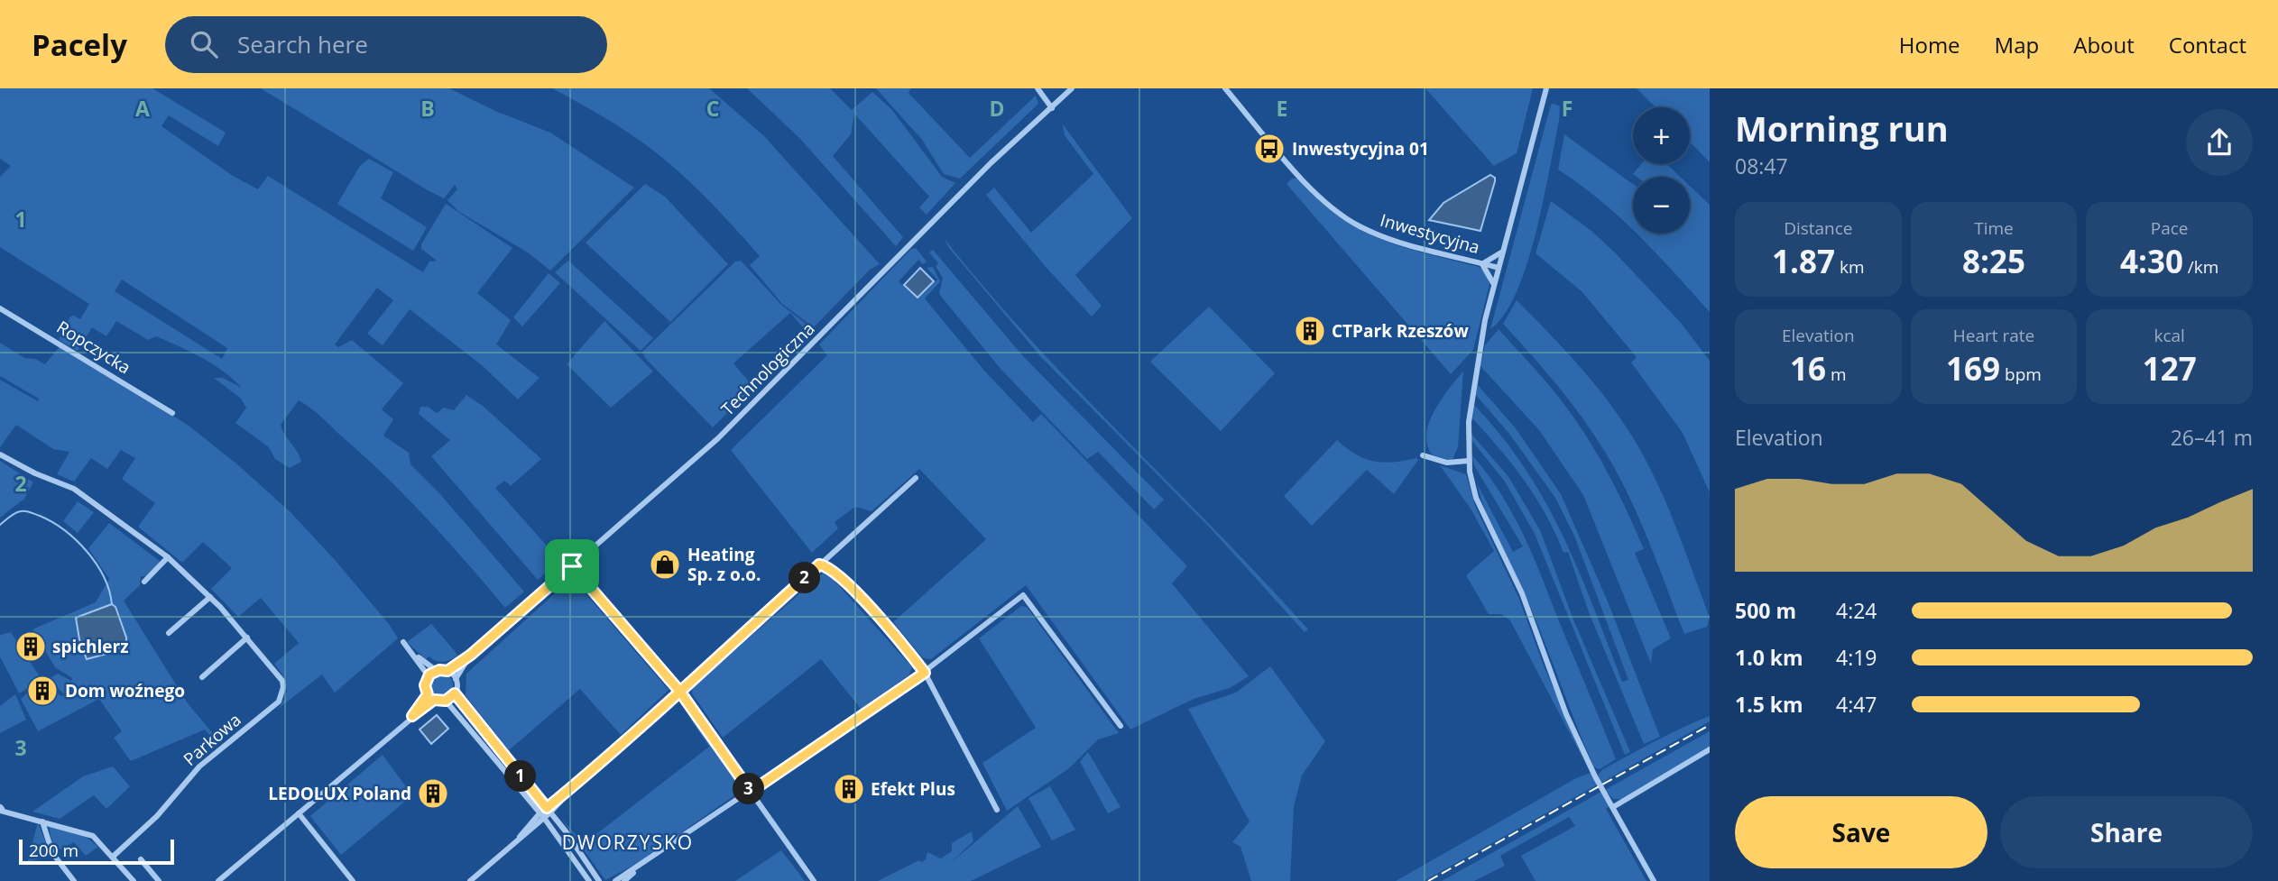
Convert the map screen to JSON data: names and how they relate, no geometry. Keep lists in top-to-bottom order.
{
  "streets": {
    "street": [
      "Inwestycyjna",
      "Ropczycka",
      "Technologiczna",
      "Parkowa"
    ]
  },
  "districts": ["DWORZYSKO"],
  "places": {
    "bus stop": ["Inwestycyjna 01"],
    "building": [
      "CTPark Rzeszów",
      "spichlerz",
      "Dom woźnego",
      "Efekt Plus",
      "LEDOLUX Poland"
    ],
    "shop": ["Heating Sp. z o.o."]
  },
  "scale_bar": "200 m",
  "page": {
    "header": "Pacely",
    "search": "Search here",
    "nav": [
      "Home",
      "Map",
      "About",
      "Contact"
    ],
    "heading": ["Morning run", "08:47"],
    "map_buttons": ["+", "−"],
    "stats": [
      ["Distance", "1.87 km"],
      ["Time", "8:25"],
      ["Pace", "4:30 /km"],
      ["Elevation", "16 m"],
      ["Heart rate", "169 bpm"],
      ["kcal", "127"]
    ],
    "chart": ["Elevation", "26–41 m"],
    "pins": ["2", "1", "3"],
    "list": [
      {
        "name": "500 m",
        "note": "4:24"
      },
      {
        "name": "1.0 km",
        "note": "4:19"
      },
      {
        "name": "1.5 km",
        "note": "4:47"
      }
    ],
    "buttons": ["Save", "Share"],
    "scale": "200 m"
  },
  "grid": {
    "columns": [
      "A",
      "B",
      "C",
      "D",
      "E",
      "F"
    ],
    "rows": ["1", "2", "3"]
  }
}
